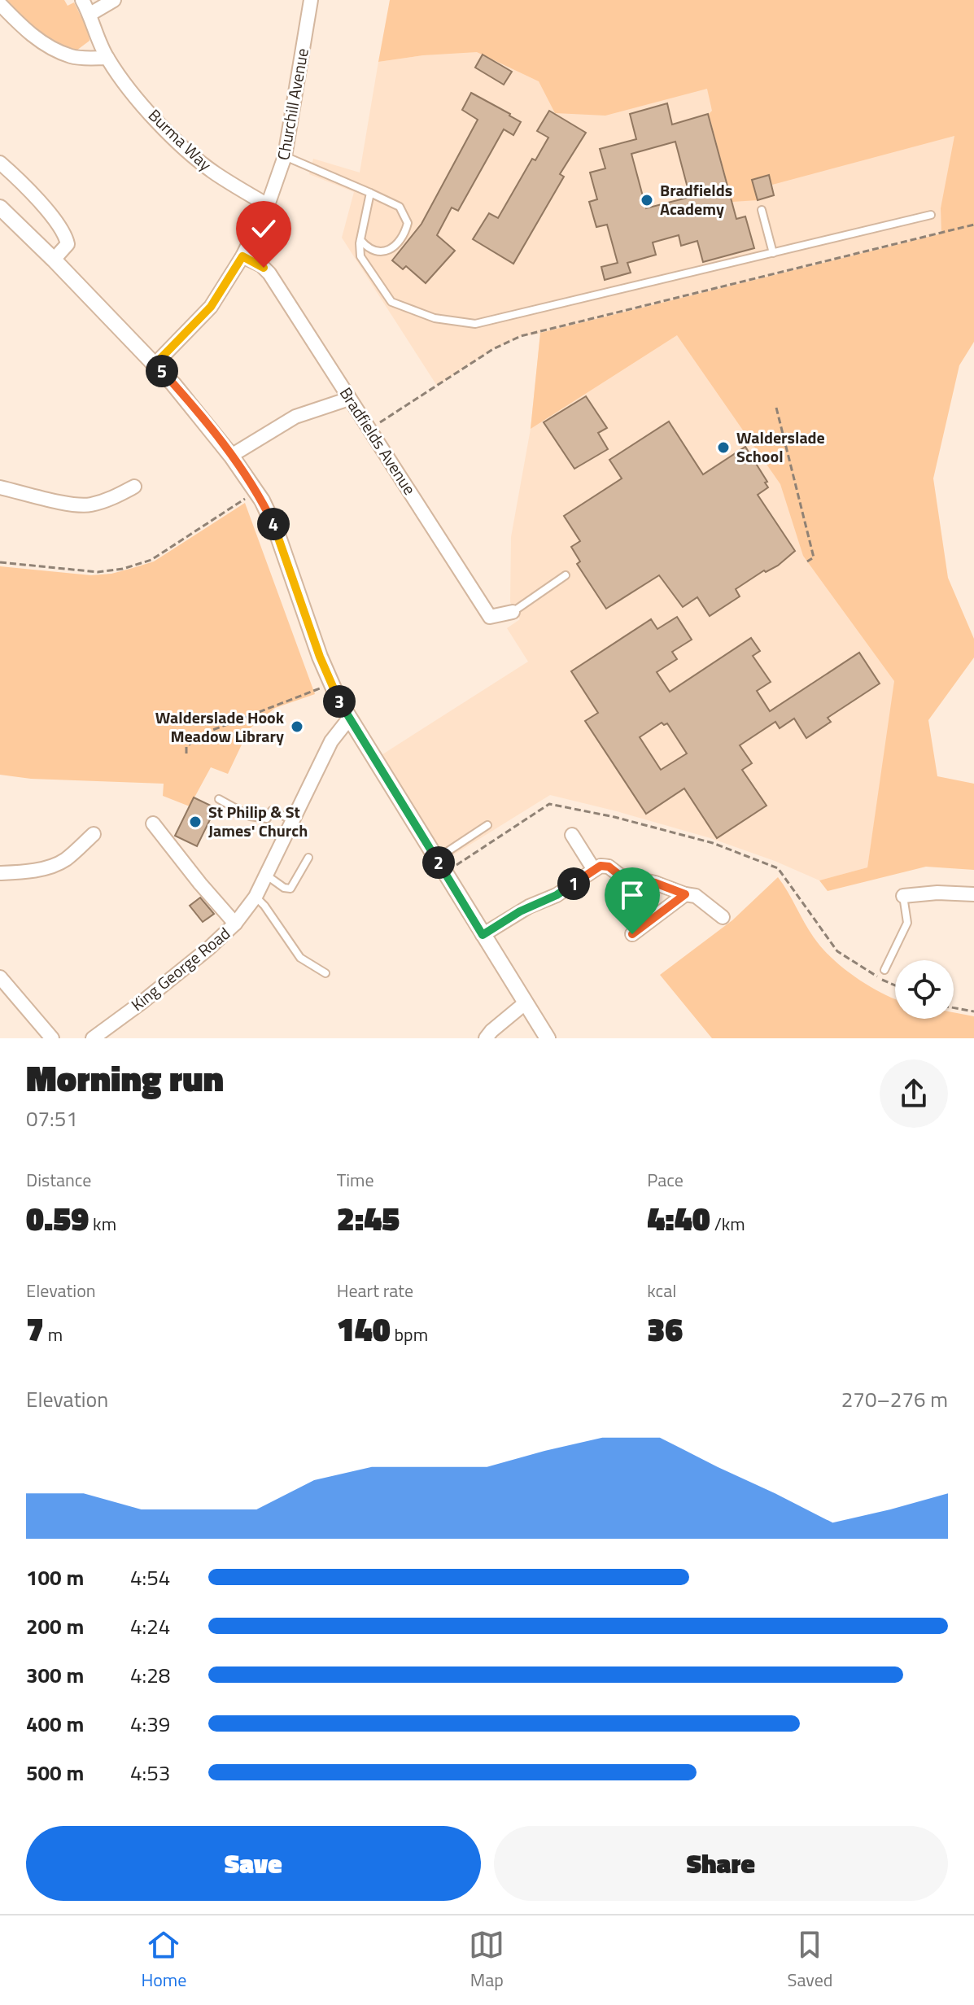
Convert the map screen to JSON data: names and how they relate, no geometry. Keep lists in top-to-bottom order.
{
  "streets": {
    "street": [
      "Churchill Avenue",
      "Burma Way",
      "Bradfields Avenue",
      "King George Road"
    ]
  },
  "crossings": [
    ["Churchill Avenue", "Burma Way"],
    ["Churchill Avenue", "Bradfields Avenue"]
  ],
  "places": [
    "Bradfields Academy",
    "Walderslade School",
    "Walderslade Hook Meadow Library",
    "St Philip & St James' Church"
  ],
  "page": {
    "pins": [
      "5",
      "4",
      "3",
      "2",
      "1"
    ],
    "heading": ["Morning run", "07:51"],
    "stats": [
      ["Distance", "0.59 km"],
      ["Time", "2:45"],
      ["Pace", "4:40 /km"],
      ["Elevation", "7 m"],
      ["Heart rate", "140 bpm"],
      ["kcal", "36"]
    ],
    "chart": ["Elevation", "270–276 m"],
    "list": [
      {
        "name": "100 m",
        "note": "4:54"
      },
      {
        "name": "200 m",
        "note": "4:24"
      },
      {
        "name": "300 m",
        "note": "4:28"
      },
      {
        "name": "400 m",
        "note": "4:39"
      },
      {
        "name": "500 m",
        "note": "4:53"
      }
    ],
    "buttons": ["Save", "Share"],
    "tabs": ["Home", "Map", "Saved"]
  }
}
